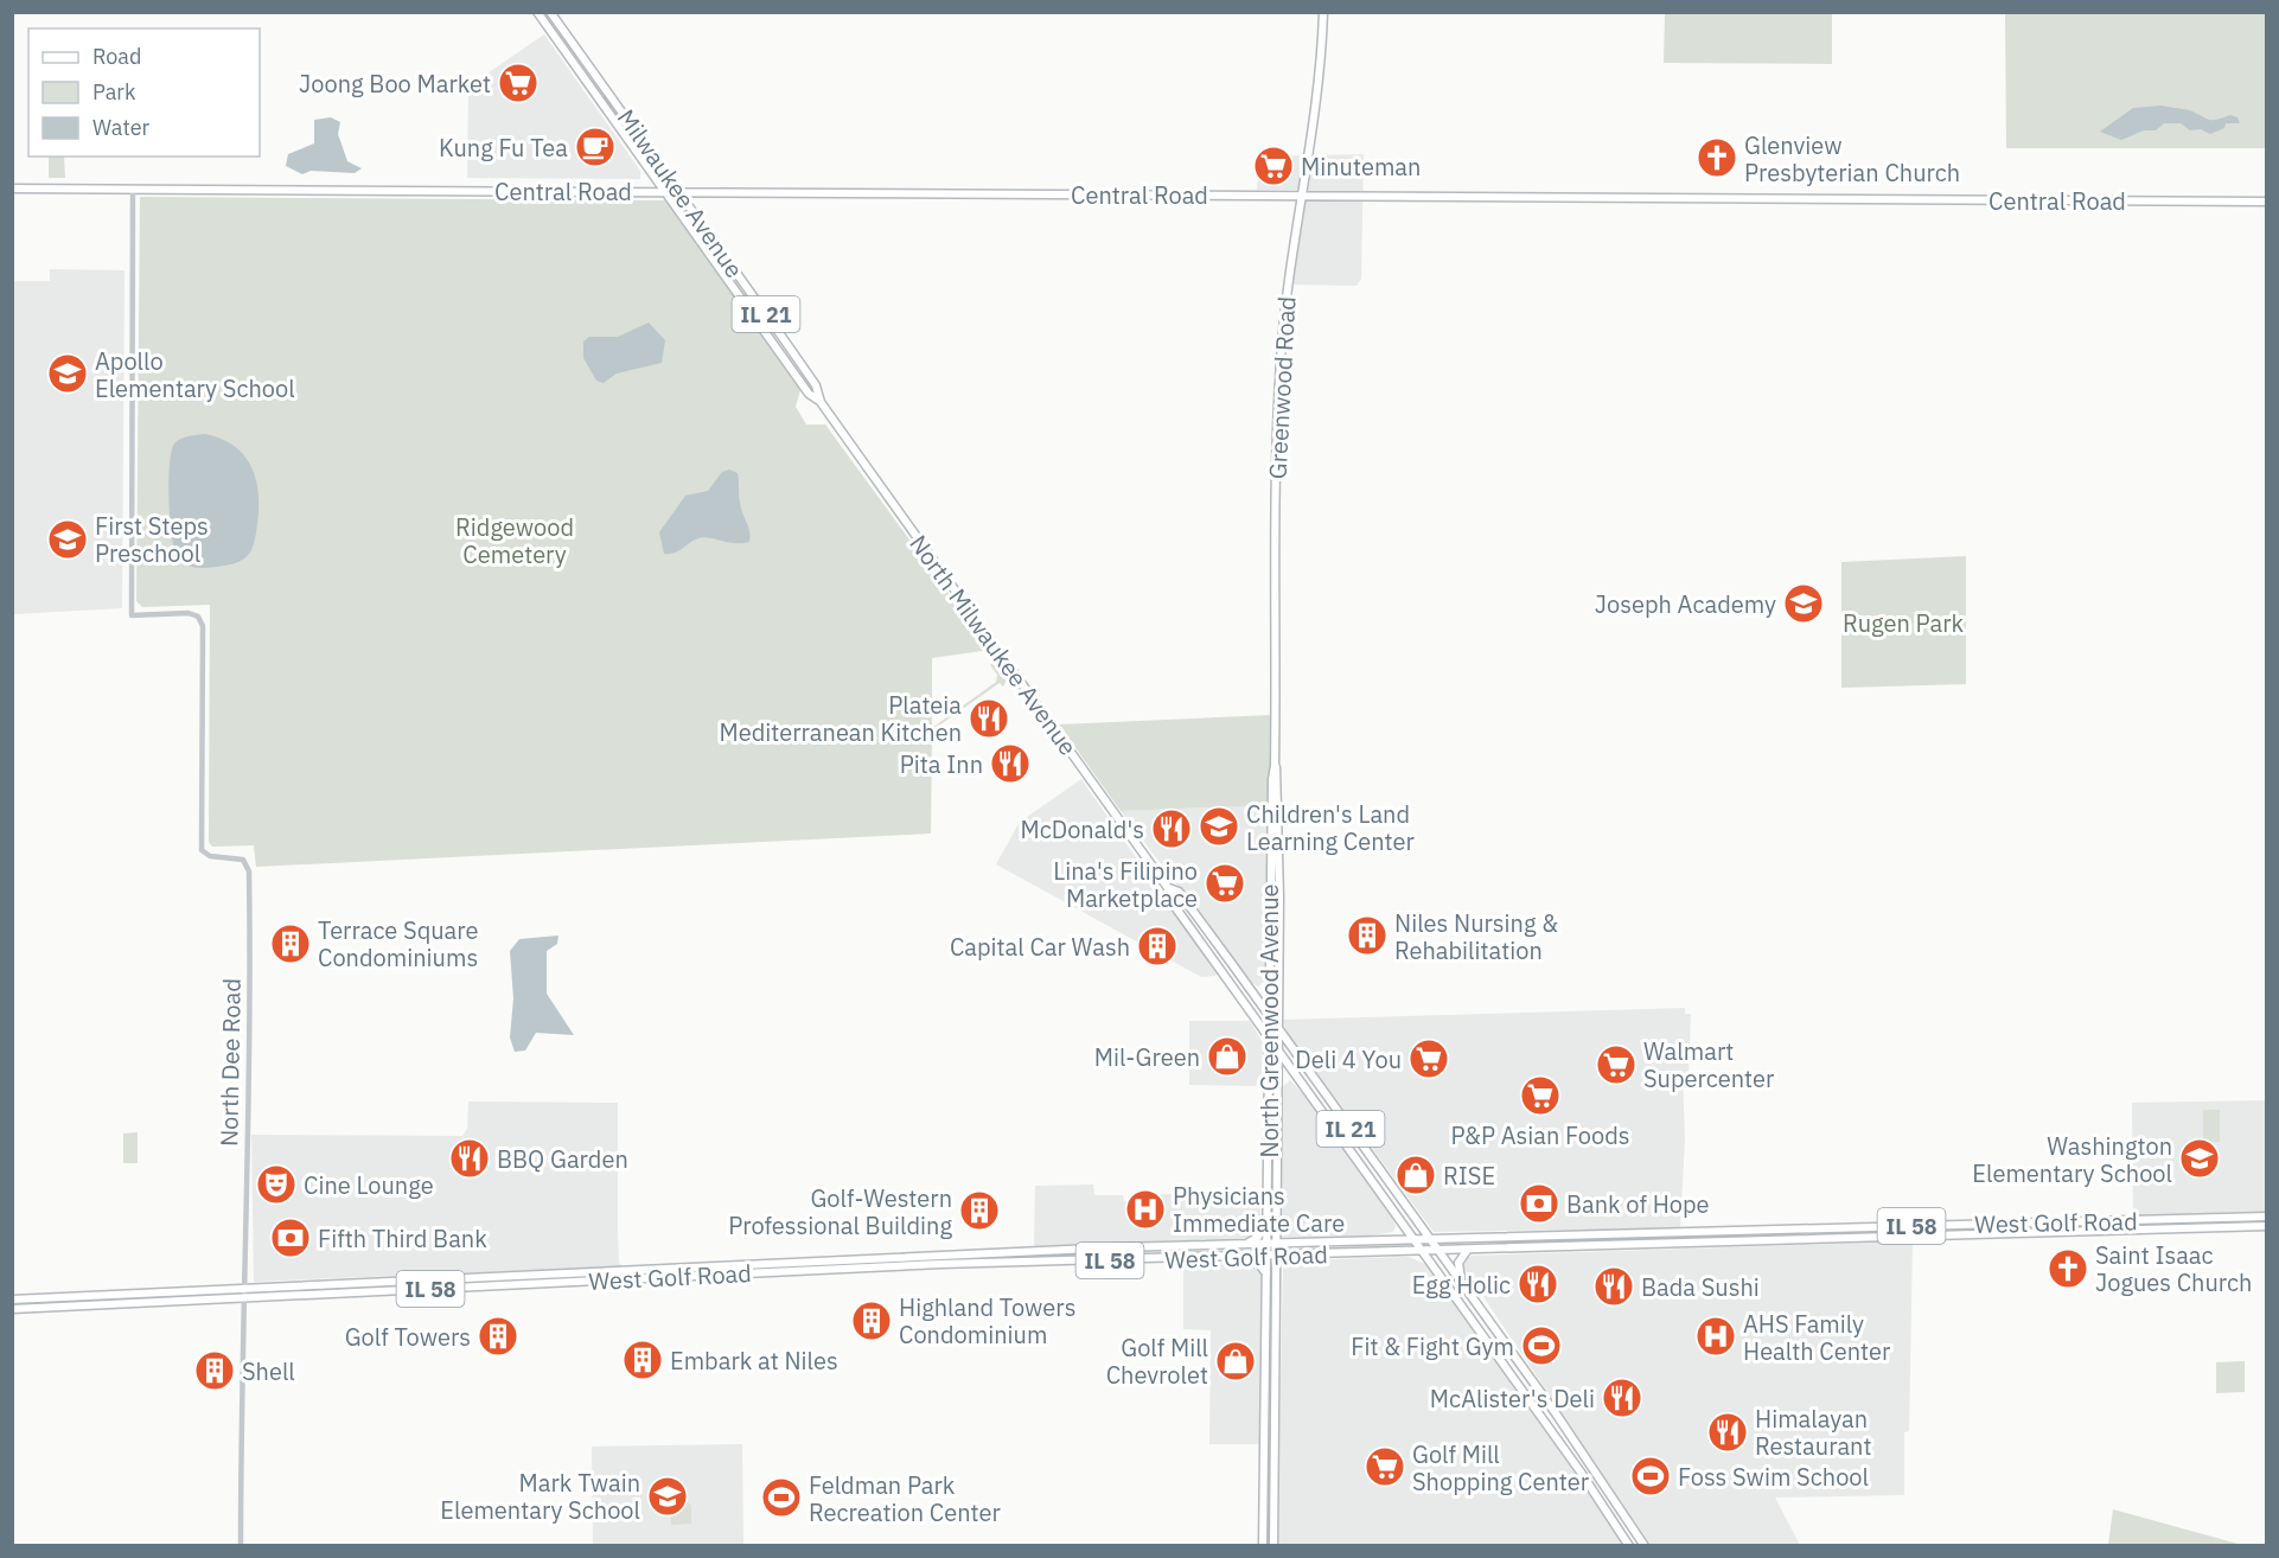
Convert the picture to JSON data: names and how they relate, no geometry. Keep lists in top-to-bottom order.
{
  "streets": {
    "main road": [
      "Central Road",
      "Milwaukee Avenue",
      "IL 21",
      "Greenwood Road",
      "North Milwaukee Avenue",
      "North Greenwood Avenue",
      "West Golf Road",
      "IL 58"
    ],
    "street": ["North Dee Road"]
  },
  "crossings": [
    ["Central Road", "Milwaukee Avenue"],
    ["Central Road", "Greenwood Road"],
    ["Central Road", "North Dee Road"],
    ["Milwaukee Avenue", "North Milwaukee Avenue"],
    ["Greenwood Road", "North Greenwood Avenue"],
    ["North Milwaukee Avenue", "North Greenwood Avenue"],
    ["North Milwaukee Avenue", "West Golf Road"],
    ["North Greenwood Avenue", "West Golf Road"],
    ["North Dee Road", "West Golf Road"],
    ["North Dee Road", "IL 58"],
    ["West Golf Road", "IL 58"]
  ],
  "parks": ["Ridgewood Cemetery", "Rugen Park"],
  "places": {
    "supermarket": [
      "Joong Boo Market",
      "Minuteman",
      "Lina's Filipino Marketplace",
      "Deli 4 You",
      "Walmart Supercenter",
      "P&P Asian Foods",
      "Golf Mill Shopping Center"
    ],
    "cafe": ["Kung Fu Tea"],
    "church": ["Glenview Presbyterian Church", "Saint Isaac Jogues Church"],
    "school or university": [
      "Apollo Elementary School",
      "First Steps Preschool",
      "Joseph Academy",
      "Children's Land Learning Center",
      "Washington Elementary School",
      "Mark Twain Elementary School"
    ],
    "restaurant": [
      "Plateia Mediterranean Kitchen",
      "Pita Inn",
      "McDonald's",
      "BBQ Garden",
      "Egg Holic",
      "Bada Sushi",
      "McAlister's Deli",
      "Himalayan Restaurant"
    ],
    "building": [
      "Niles Nursing & Rehabilitation",
      "Terrace Square Condominiums",
      "Capital Car Wash",
      "Golf-Western Professional Building",
      "Highland Towers Condominium",
      "Golf Towers",
      "Embark at Niles",
      "Shell"
    ],
    "shop": ["Mil-Green", "RISE", "Golf Mill Chevrolet"],
    "theatre": ["Cine Lounge"],
    "bank": ["Bank of Hope", "Fifth Third Bank"],
    "hospital": ["Physicians Immediate Care", "AHS Family Health Center"],
    "sports": ["Fit & Fight Gym", "Foss Swim School", "Feldman Park Recreation Center"]
  },
  "legend": ["Road", "Park", "Water"]
}
